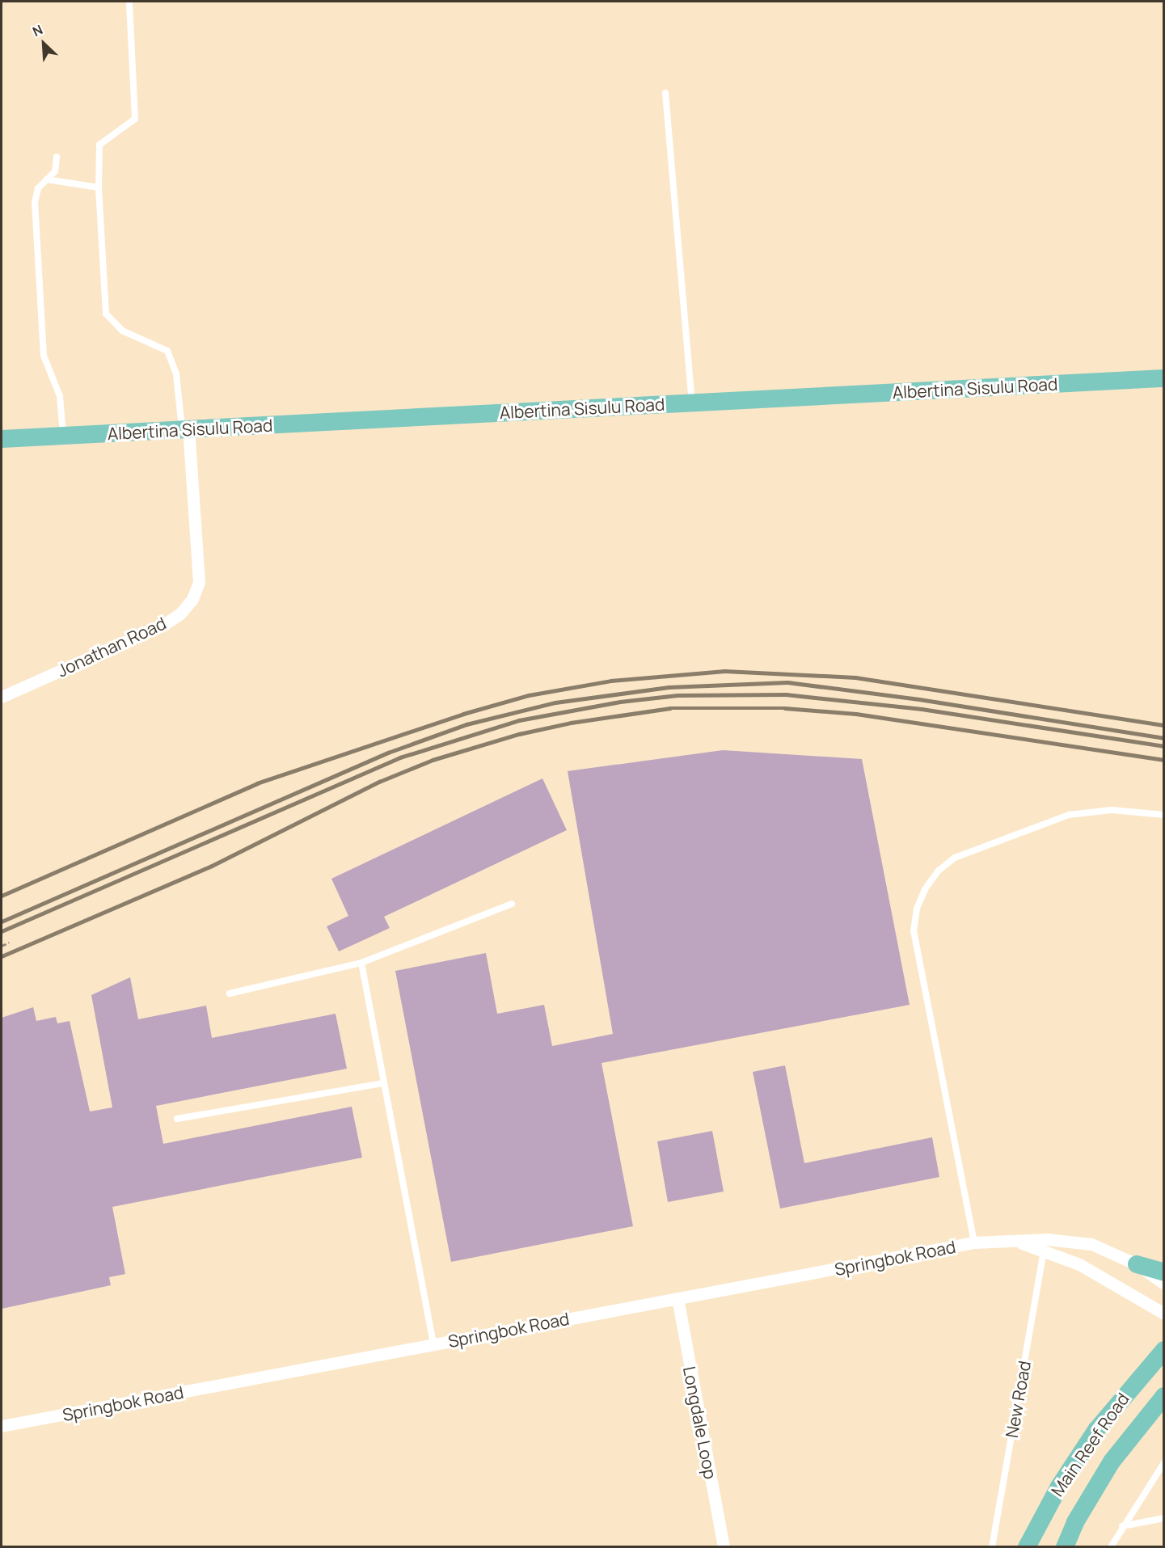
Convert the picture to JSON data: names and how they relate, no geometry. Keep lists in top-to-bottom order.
{
  "streets": {
    "main road": ["Albertina Sisulu Road", "Main Reef Road"],
    "street": ["Jonathan Road", "Springbok Road", "Longdale Loop"],
    "lane": ["New Road"]
  },
  "crossings": [
    ["Albertina Sisulu Road", "Jonathan Road"],
    ["Springbok Road", "New Road"],
    ["Springbok Road", "Longdale Loop"]
  ],
  "north": "top left"
}
